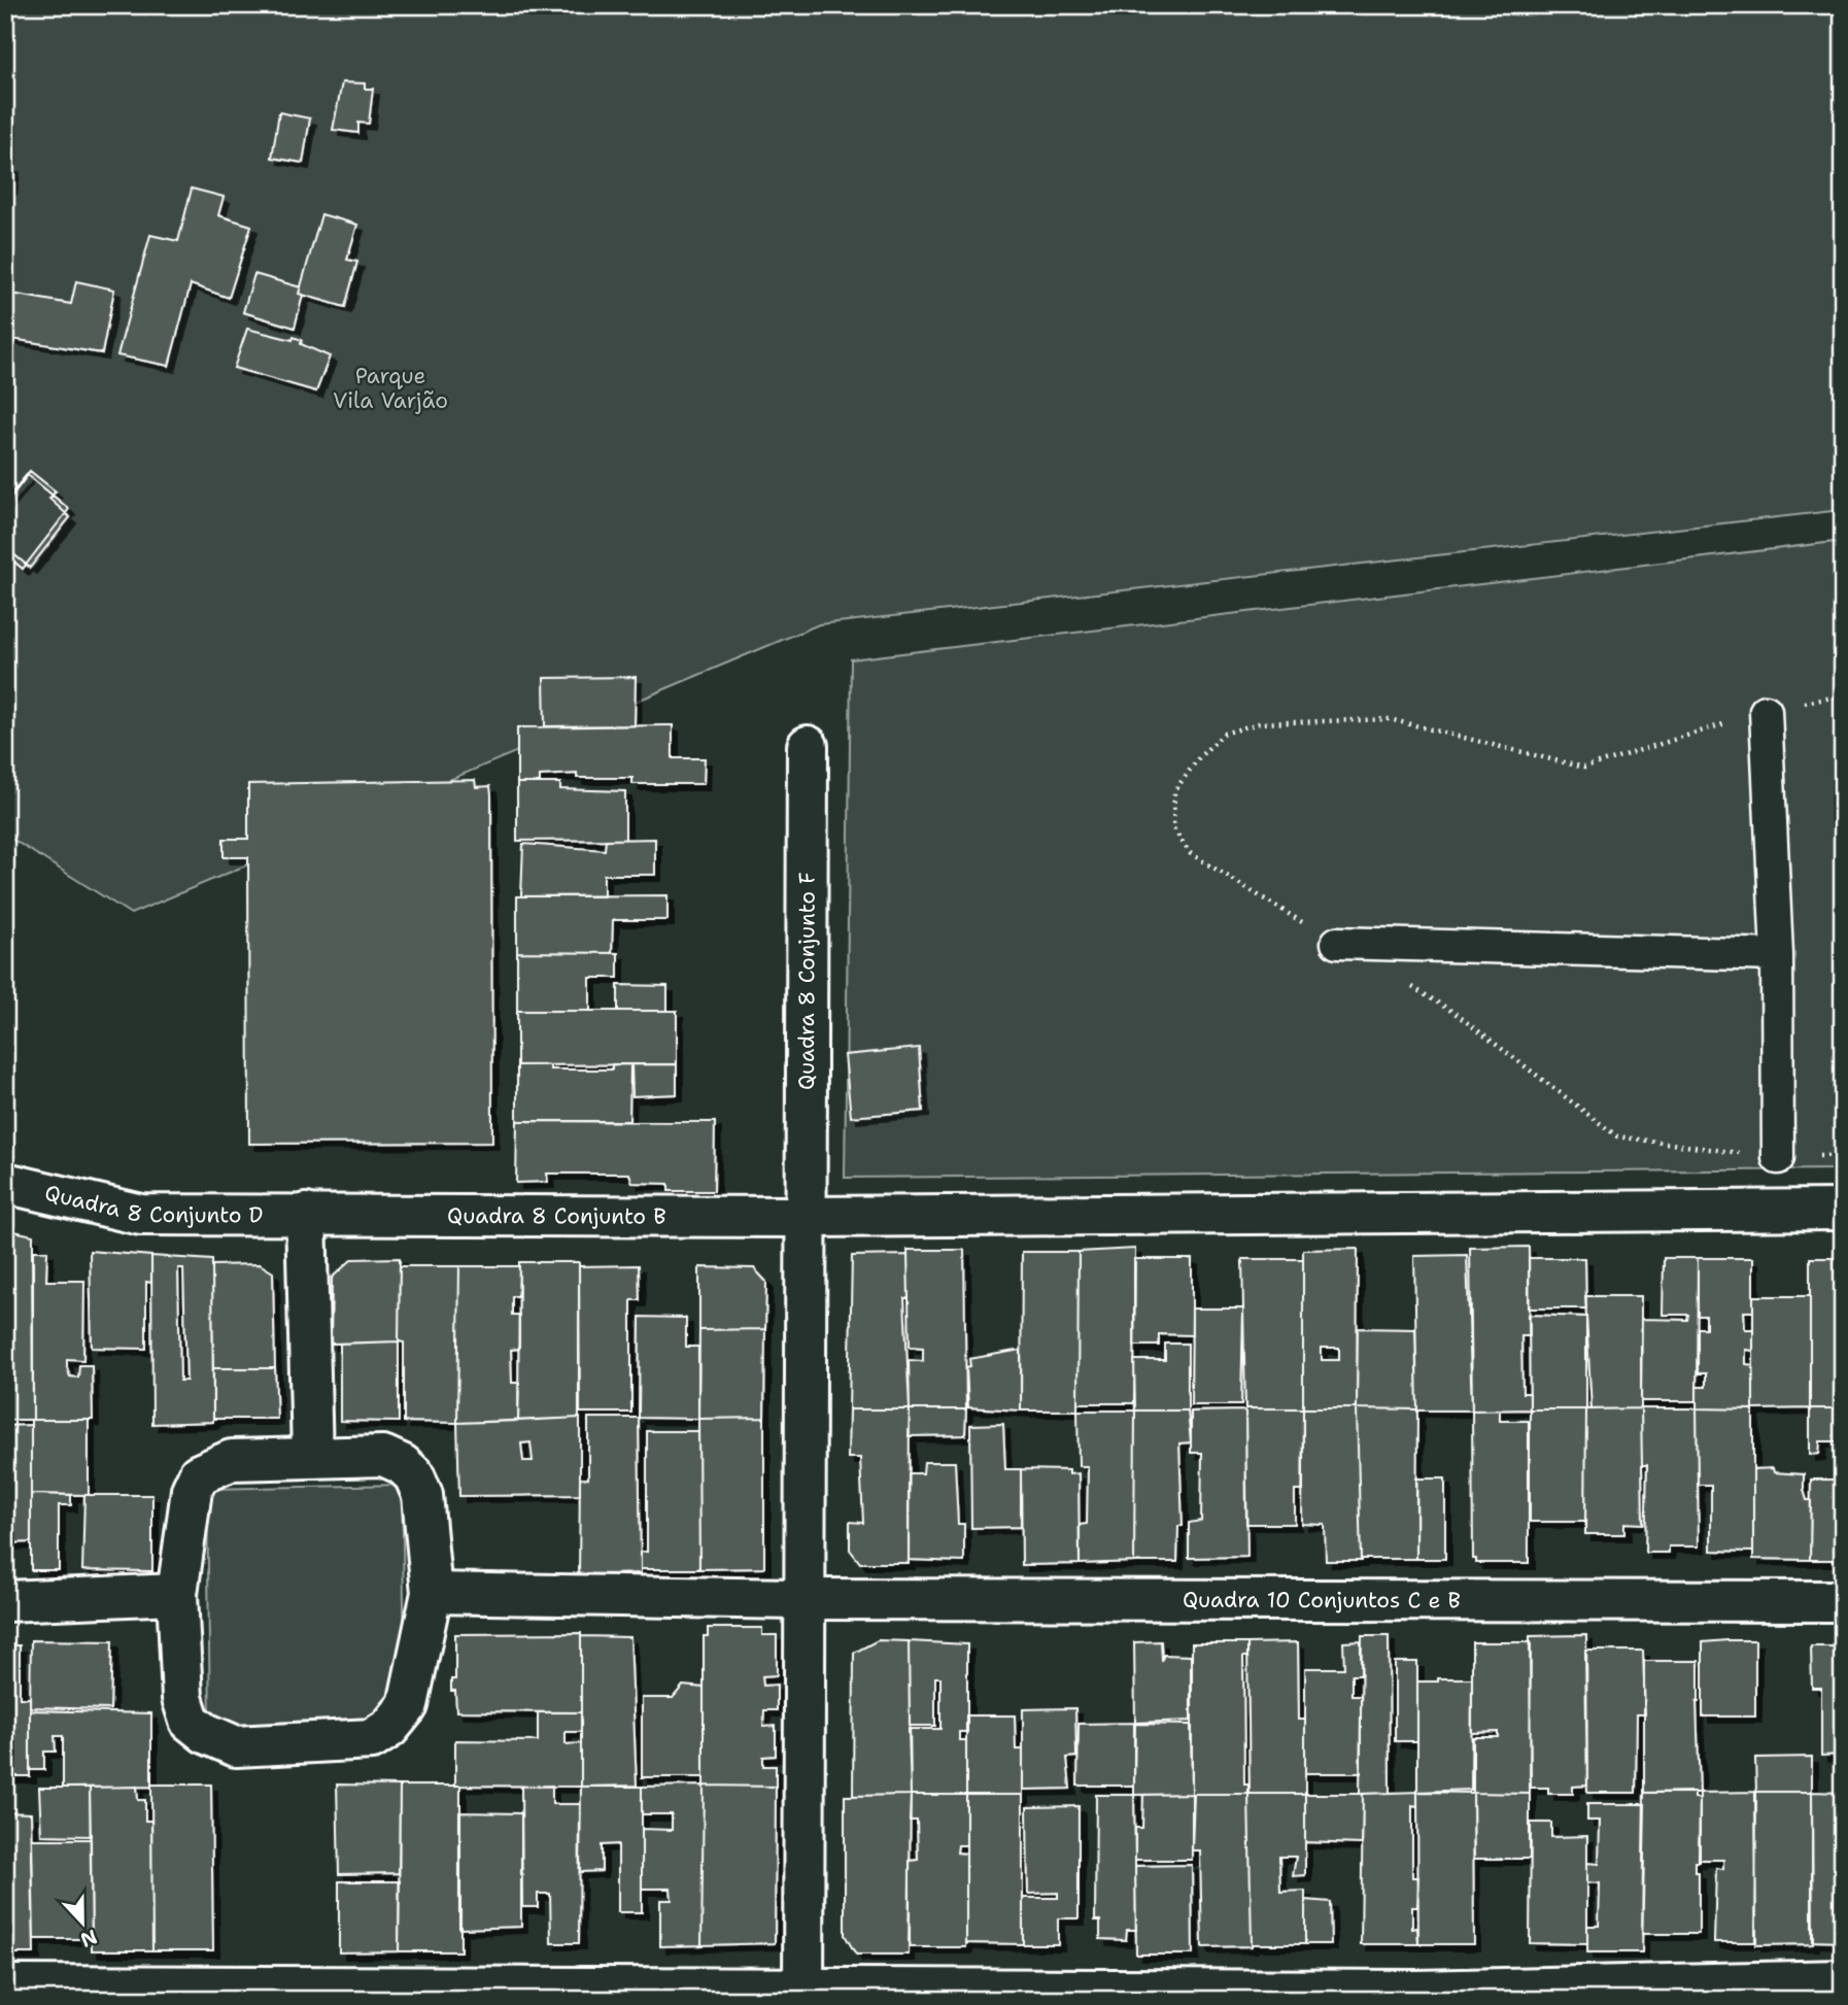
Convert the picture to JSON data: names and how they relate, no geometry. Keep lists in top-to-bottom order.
{
  "streets": {
    "street": [
      "Quadra 8 Conjunto F",
      "Quadra 8 Conjunto D",
      "Quadra 8 Conjunto B",
      "Quadra 10 Conjuntos C e B"
    ]
  },
  "crossings": [
    ["Quadra 8 Conjunto F", "Quadra 8 Conjunto B"],
    ["Quadra 8 Conjunto F", "Quadra 10 Conjuntos C e B"],
    ["Quadra 8 Conjunto D", "Quadra 8 Conjunto B"]
  ],
  "parks": ["Parque Vila Varjão"],
  "north": "bottom"
}
